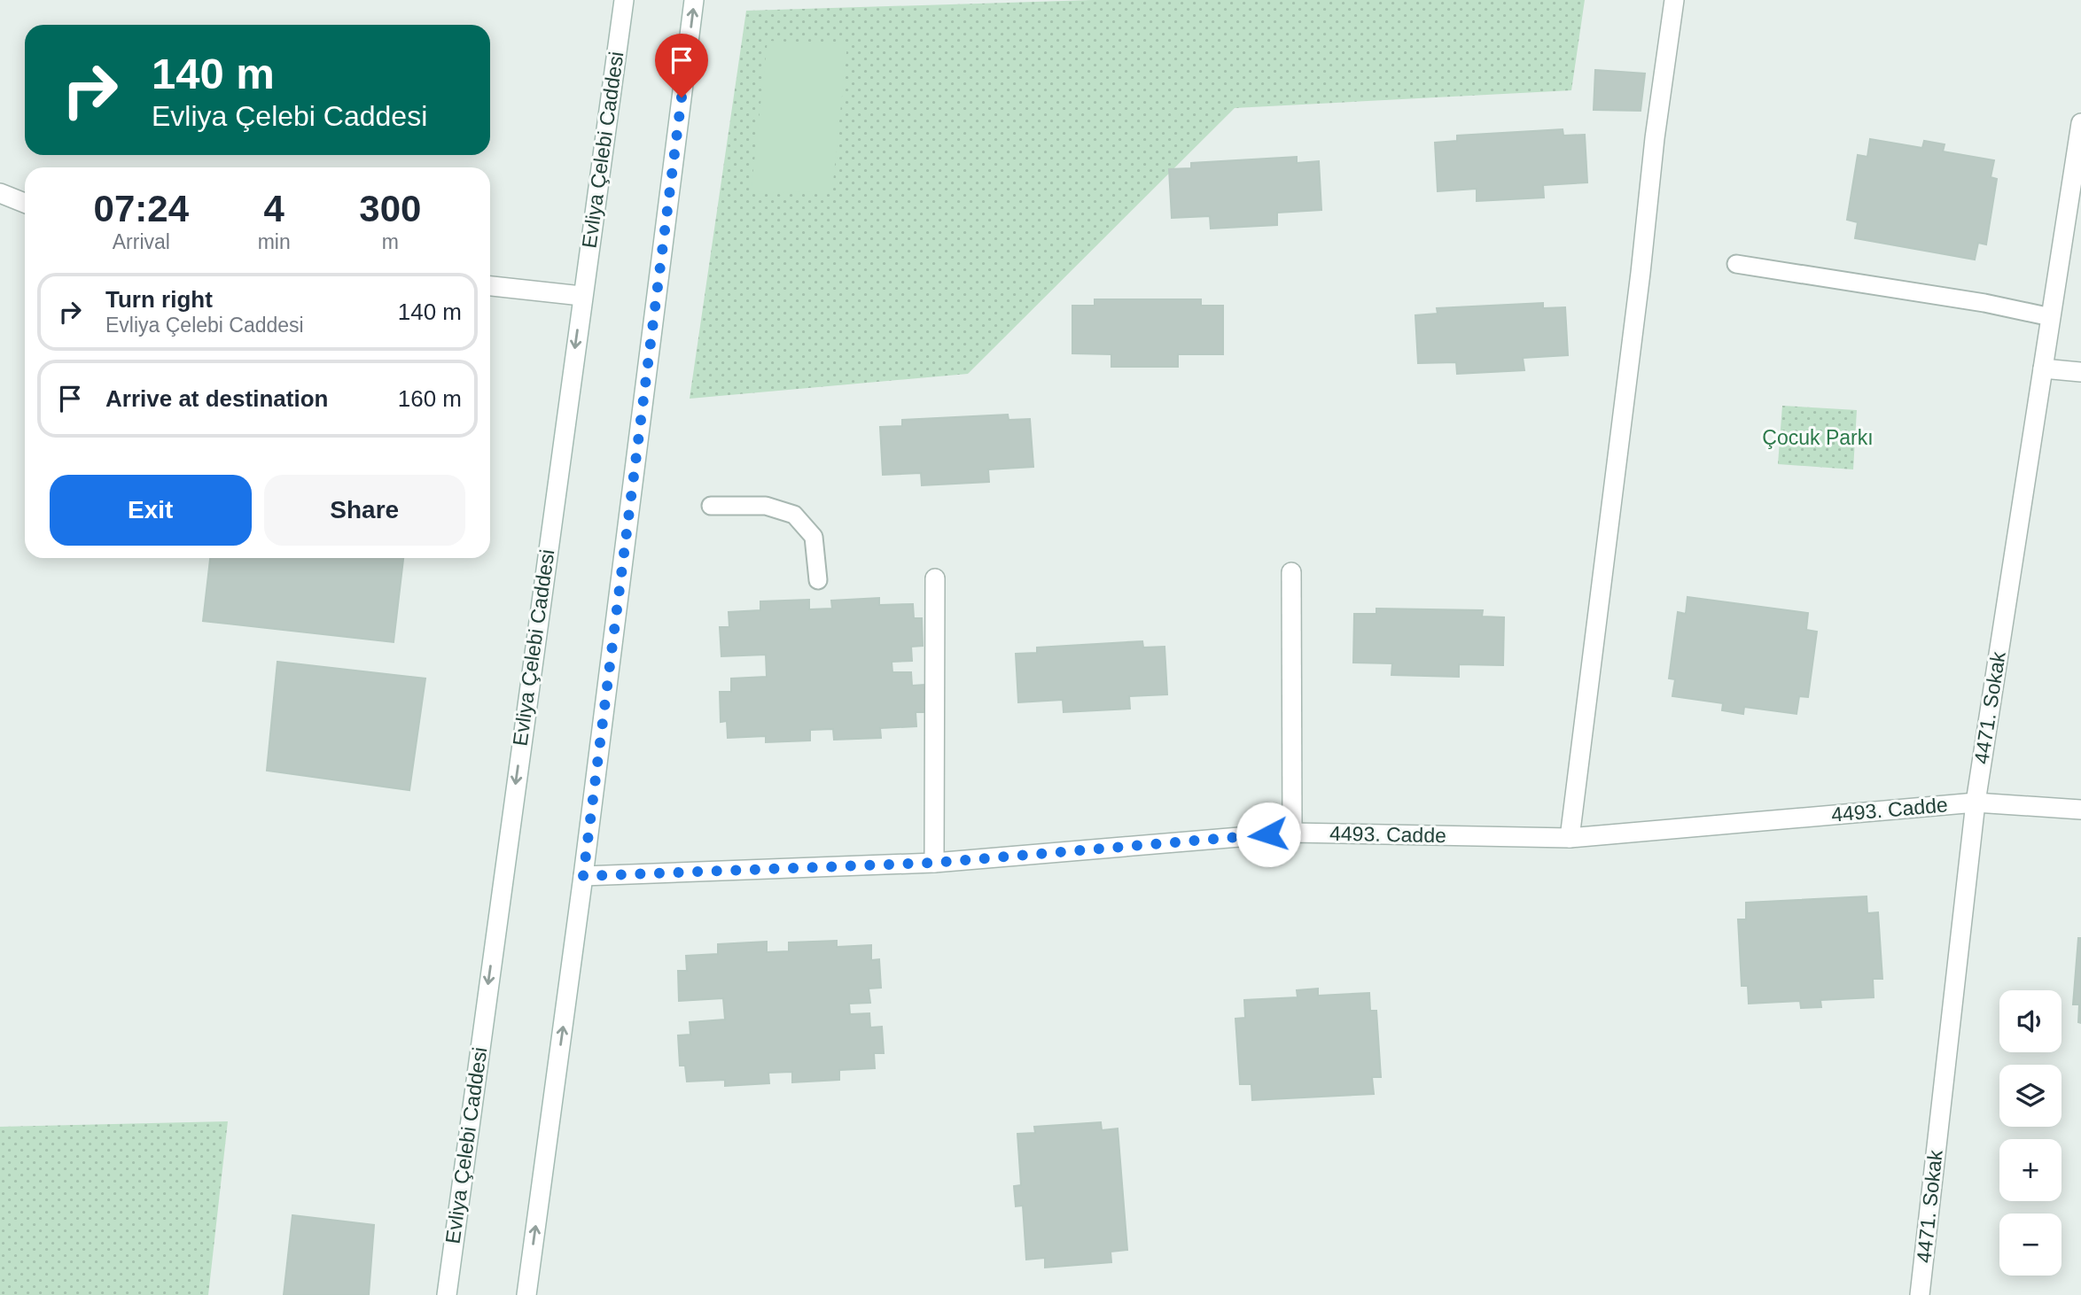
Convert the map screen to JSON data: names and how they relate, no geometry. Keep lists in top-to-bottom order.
{
  "streets": {
    "street": ["Evliya Çelebi Caddesi", "4471. Sokak", "4493. Cadde"]
  },
  "crossings": [
    ["4471. Sokak", "4493. Cadde"]
  ],
  "parks": ["Çocuk Parkı"],
  "page": {
    "turn": ["140 m", "Evliya Çelebi Caddesi"],
    "eta": [
      "07:24",
      "Arrival",
      "4",
      "min",
      "300",
      "m"
    ],
    "list": [
      {
        "name": "Turn right",
        "note": "Evliya Çelebi Caddesi",
        "value": "140 m"
      },
      {
        "name": "Arrive at destination",
        "value": "160 m"
      }
    ],
    "buttons": ["Exit", "Share"],
    "map_buttons": ["+", "−"]
  }
}
